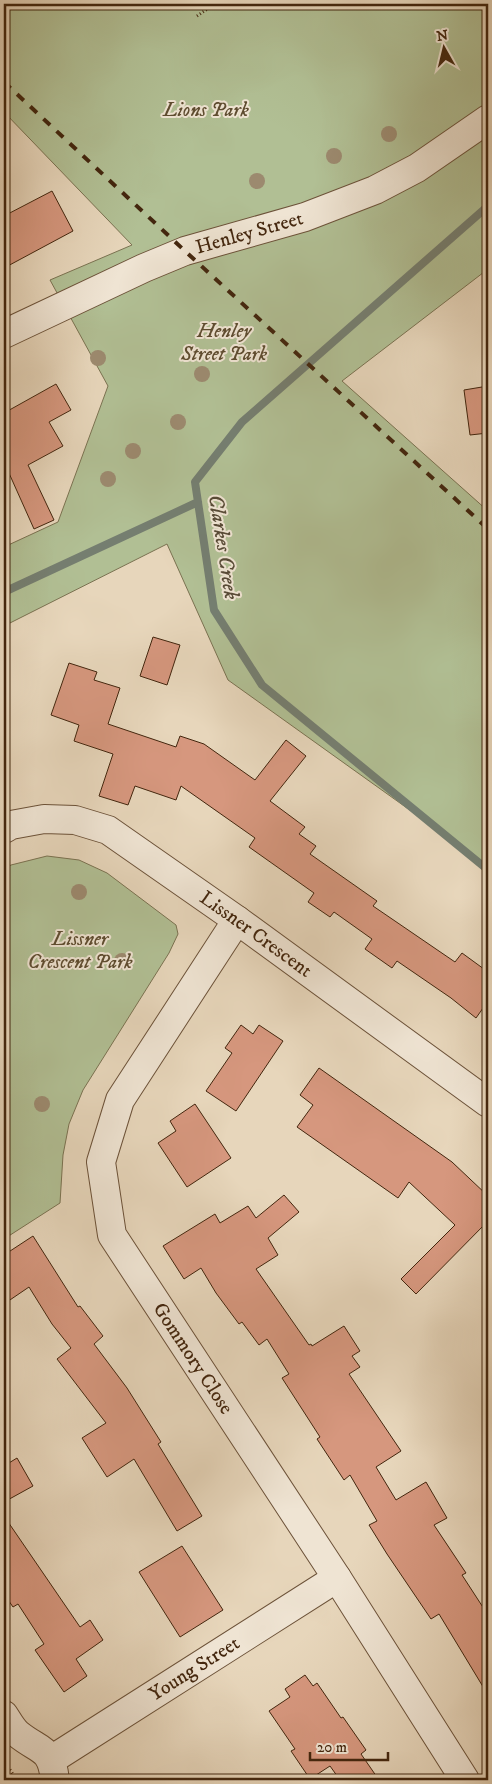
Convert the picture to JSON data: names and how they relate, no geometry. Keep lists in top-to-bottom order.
{
  "streets": {
    "street": [
      "Henley Street",
      "Lissner Crescent",
      "Gommory Close",
      "Young Street"
    ]
  },
  "crossings": [
    ["Lissner Crescent", "Gommory Close"],
    ["Gommory Close", "Young Street"]
  ],
  "water": ["Clarkes Creek"],
  "parks": ["Lions Park", "Henley Street Park", "Lissner Crescent Park"],
  "scale_bar": "20 m",
  "north": "top"
}
